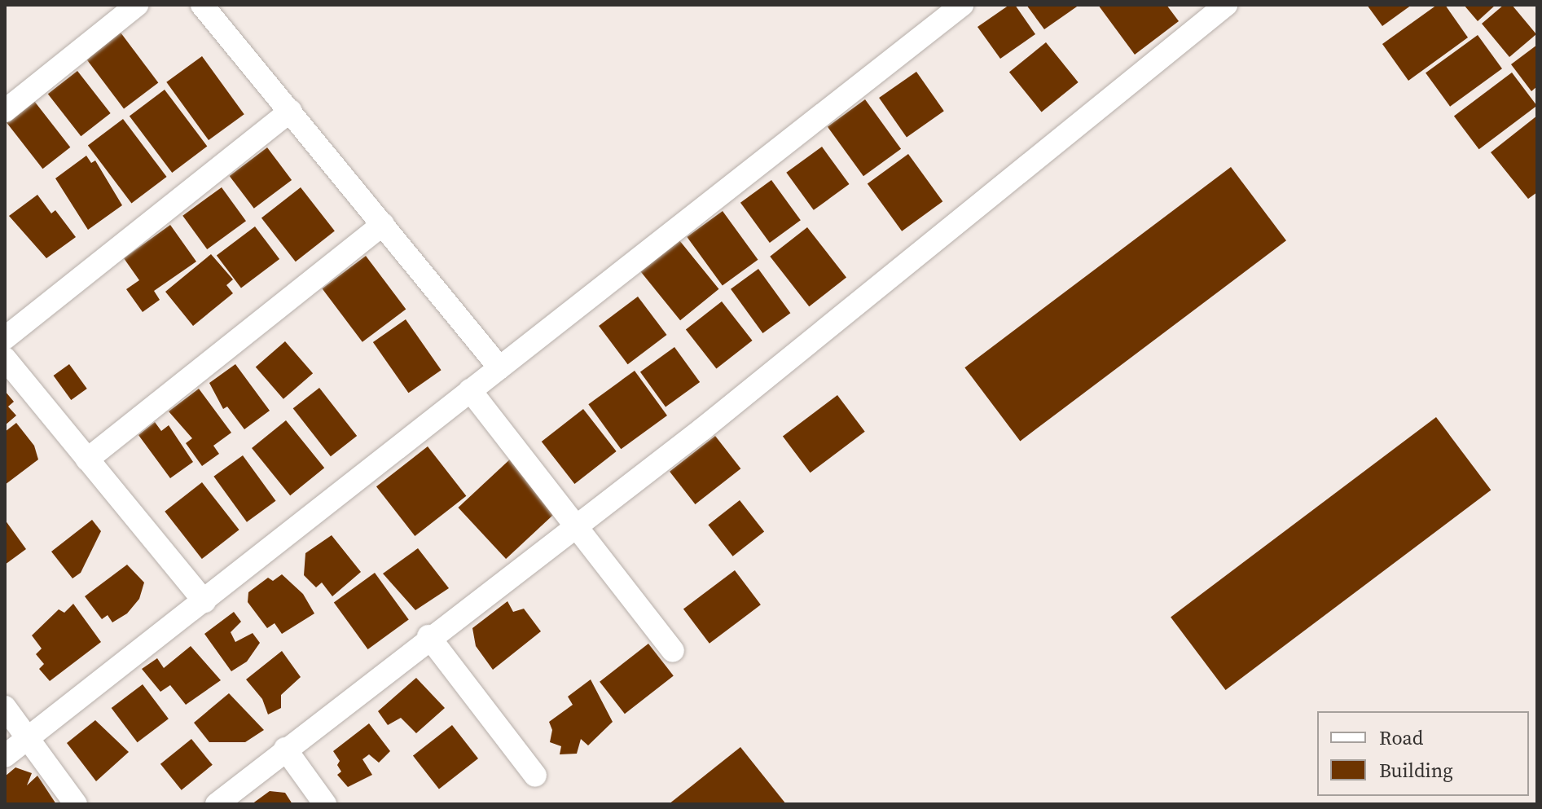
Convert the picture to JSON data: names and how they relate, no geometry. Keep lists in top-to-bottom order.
{
  "legend": ["Road", "Building"]
}
